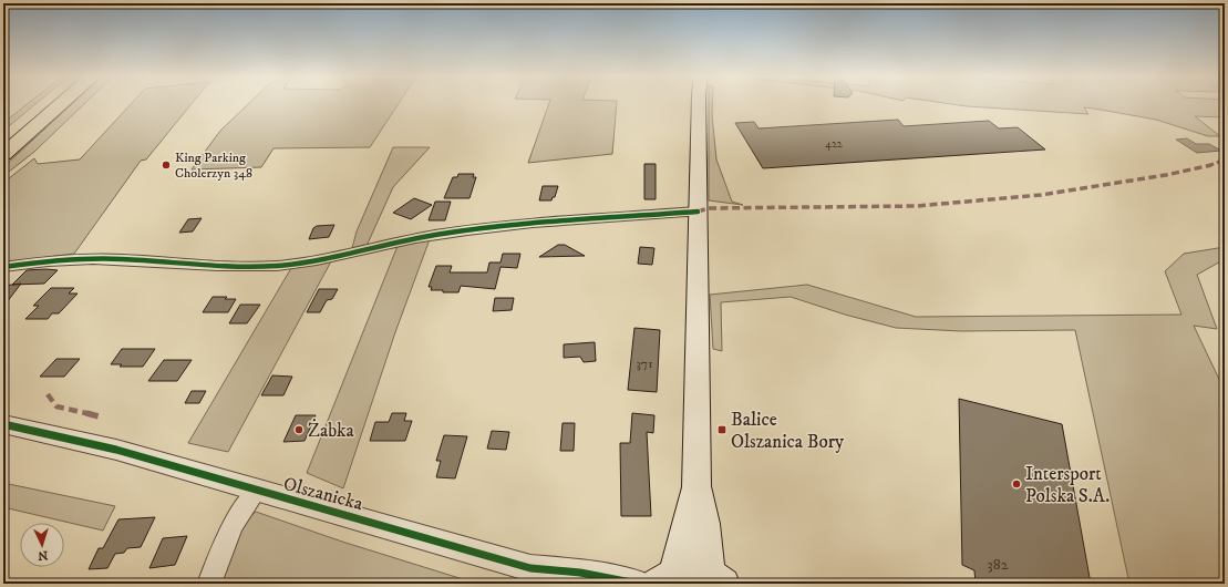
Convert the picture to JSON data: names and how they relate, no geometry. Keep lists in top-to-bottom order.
{
  "streets": {
    "street": ["Olszanicka"]
  },
  "places": {
    "other": ["King Parking Cholerzyn 348", "Żabka", "Intersport Polska S.A."],
    "transit": ["Balice Olszanica Bory"]
  },
  "house_numbers": ["422", "371", "382"],
  "north": "bottom"
}
